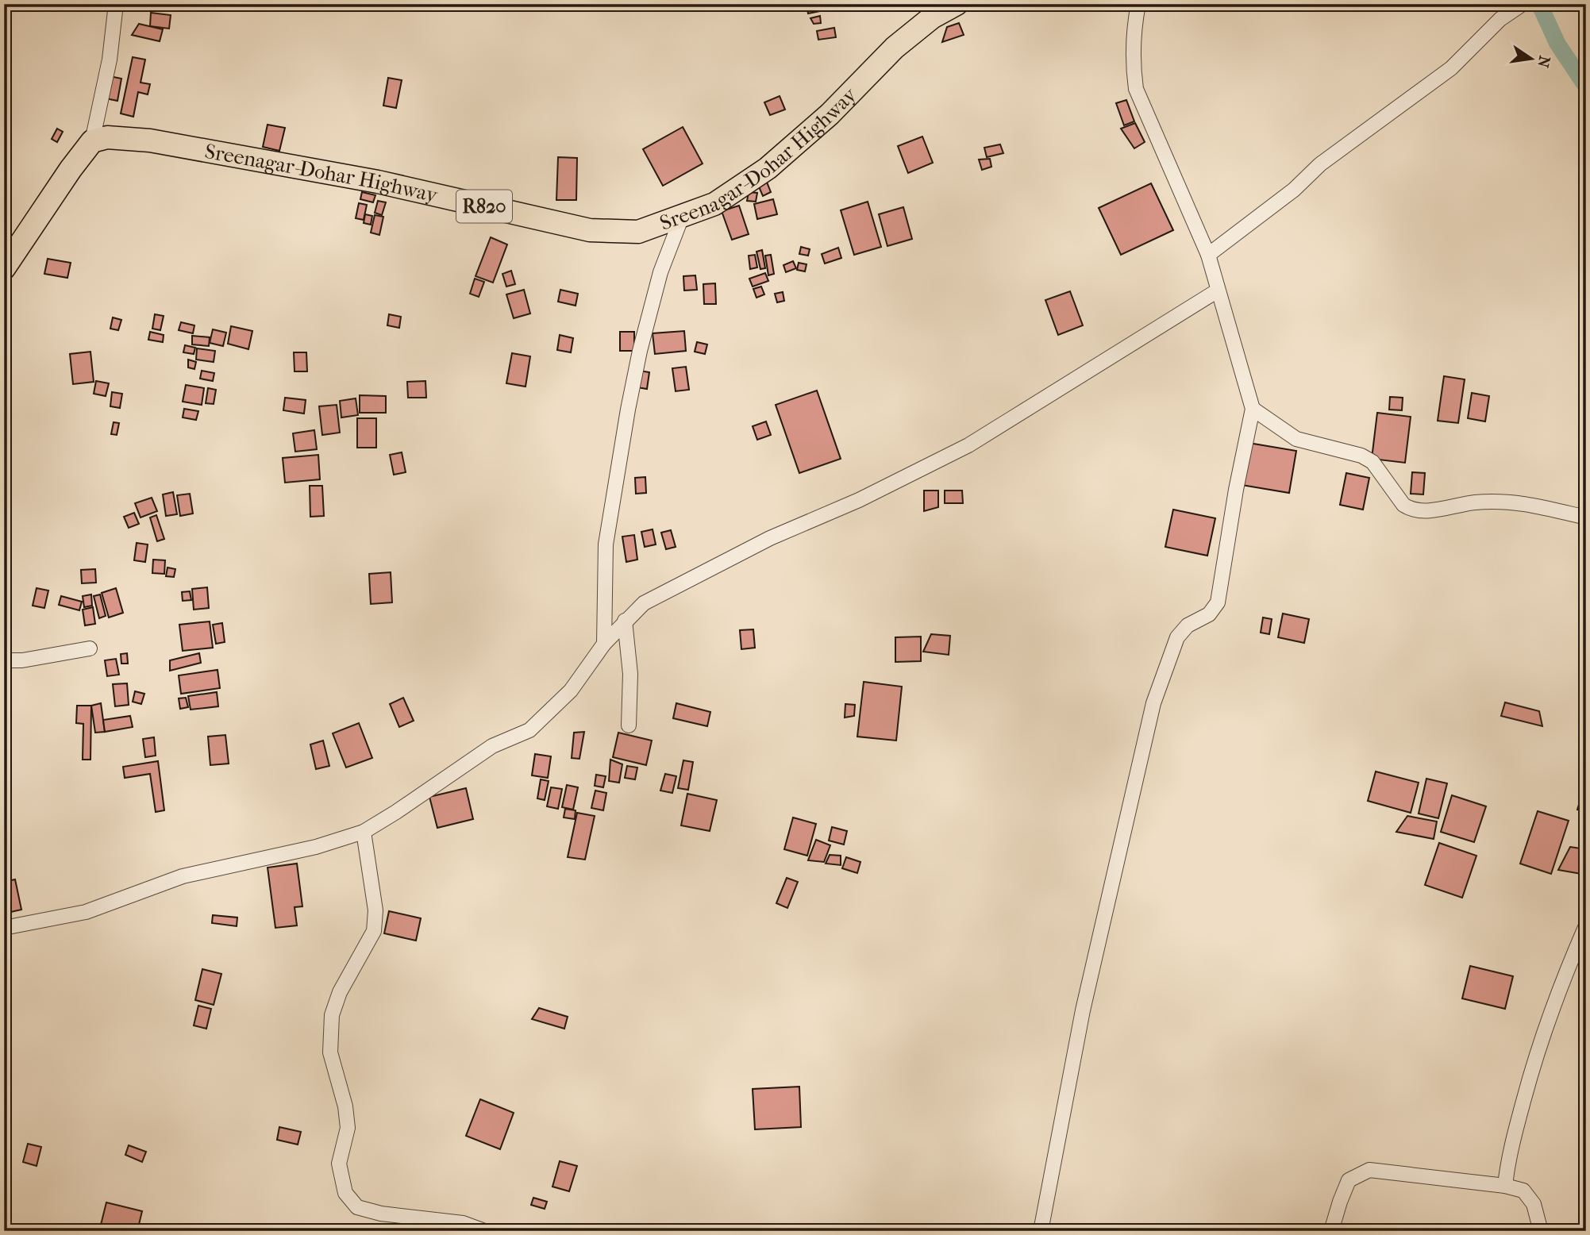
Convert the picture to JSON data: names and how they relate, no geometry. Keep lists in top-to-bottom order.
{
  "streets": {
    "main road": ["Sreenagar-Dohar Highway", "R820"]
  },
  "north": "right"
}
